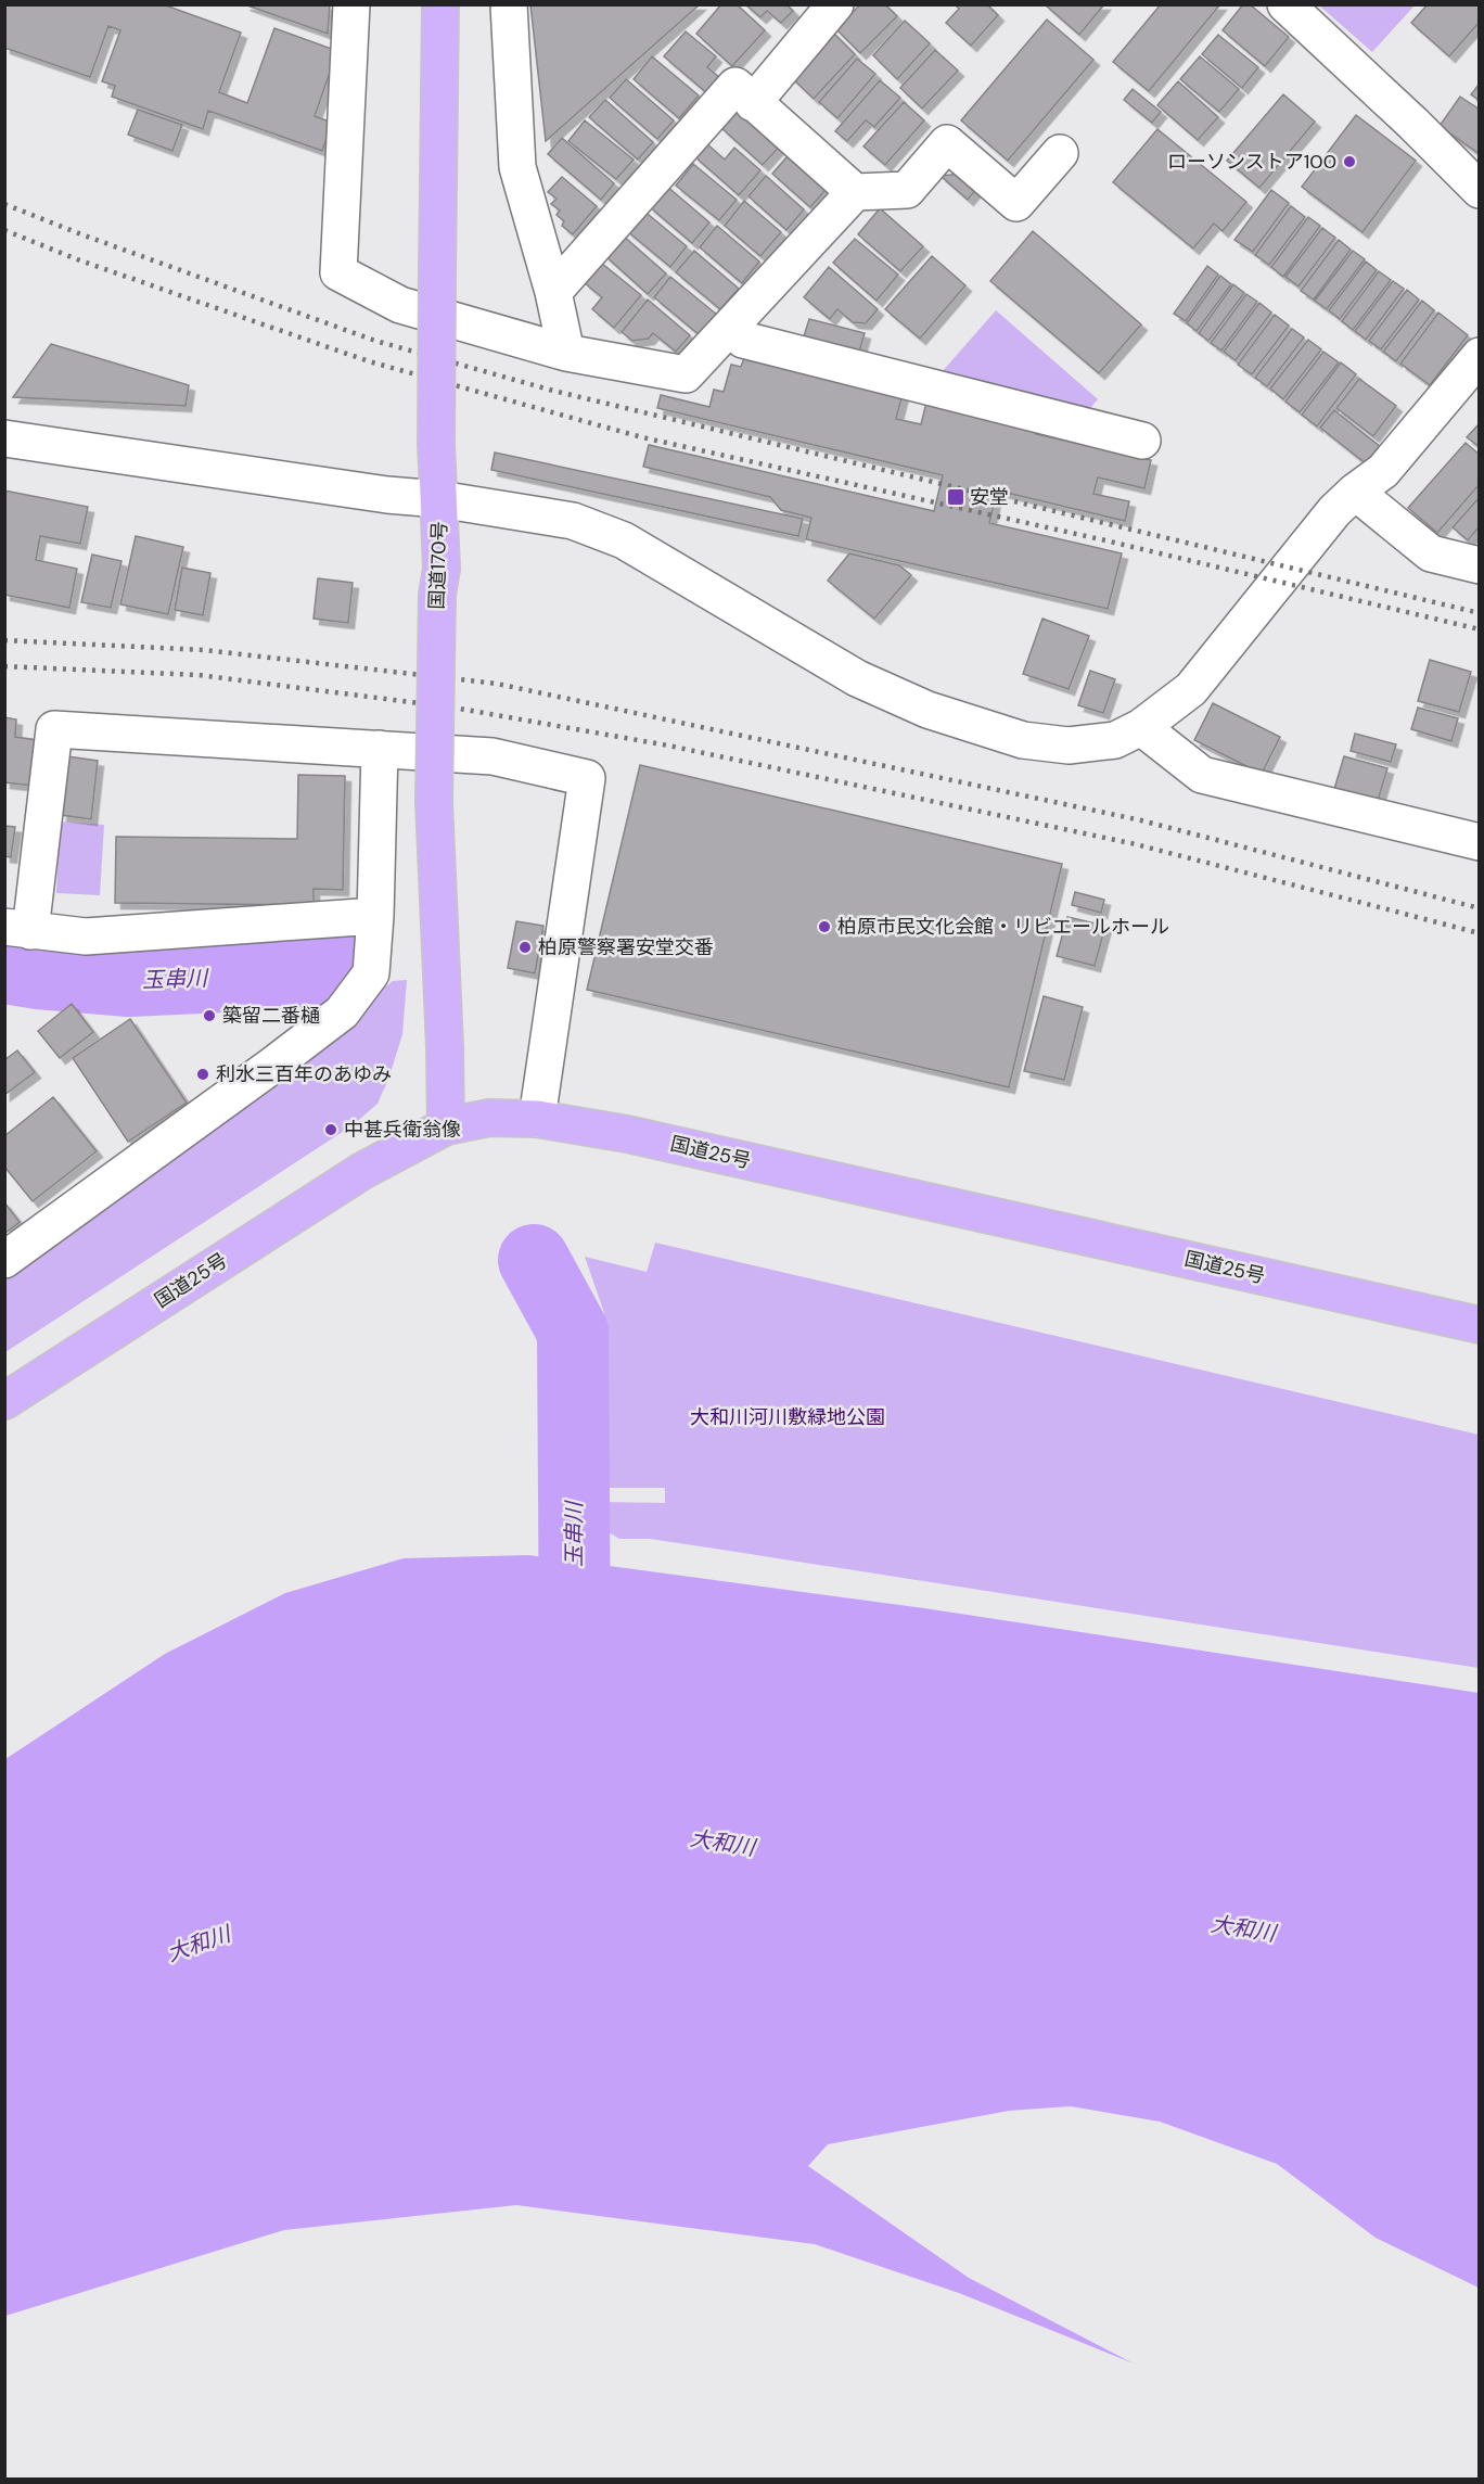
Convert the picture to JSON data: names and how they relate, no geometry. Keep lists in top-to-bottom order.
{
  "streets": {
    "highway": ["国道170号", "国道25号"]
  },
  "crossings": [
    ["国道170号", "国道25号"]
  ],
  "water": ["玉串川", "大和川"],
  "parks": ["大和川河川敷緑地公園"],
  "places": {
    "other": [
      "ローソンストア100",
      "柏原市民文化会館・リビエールホール",
      "柏原警察署安堂交番",
      "築留二番樋",
      "利水三百年のあゆみ",
      "中甚兵衛翁像"
    ],
    "transit": ["安堂"]
  }
}
